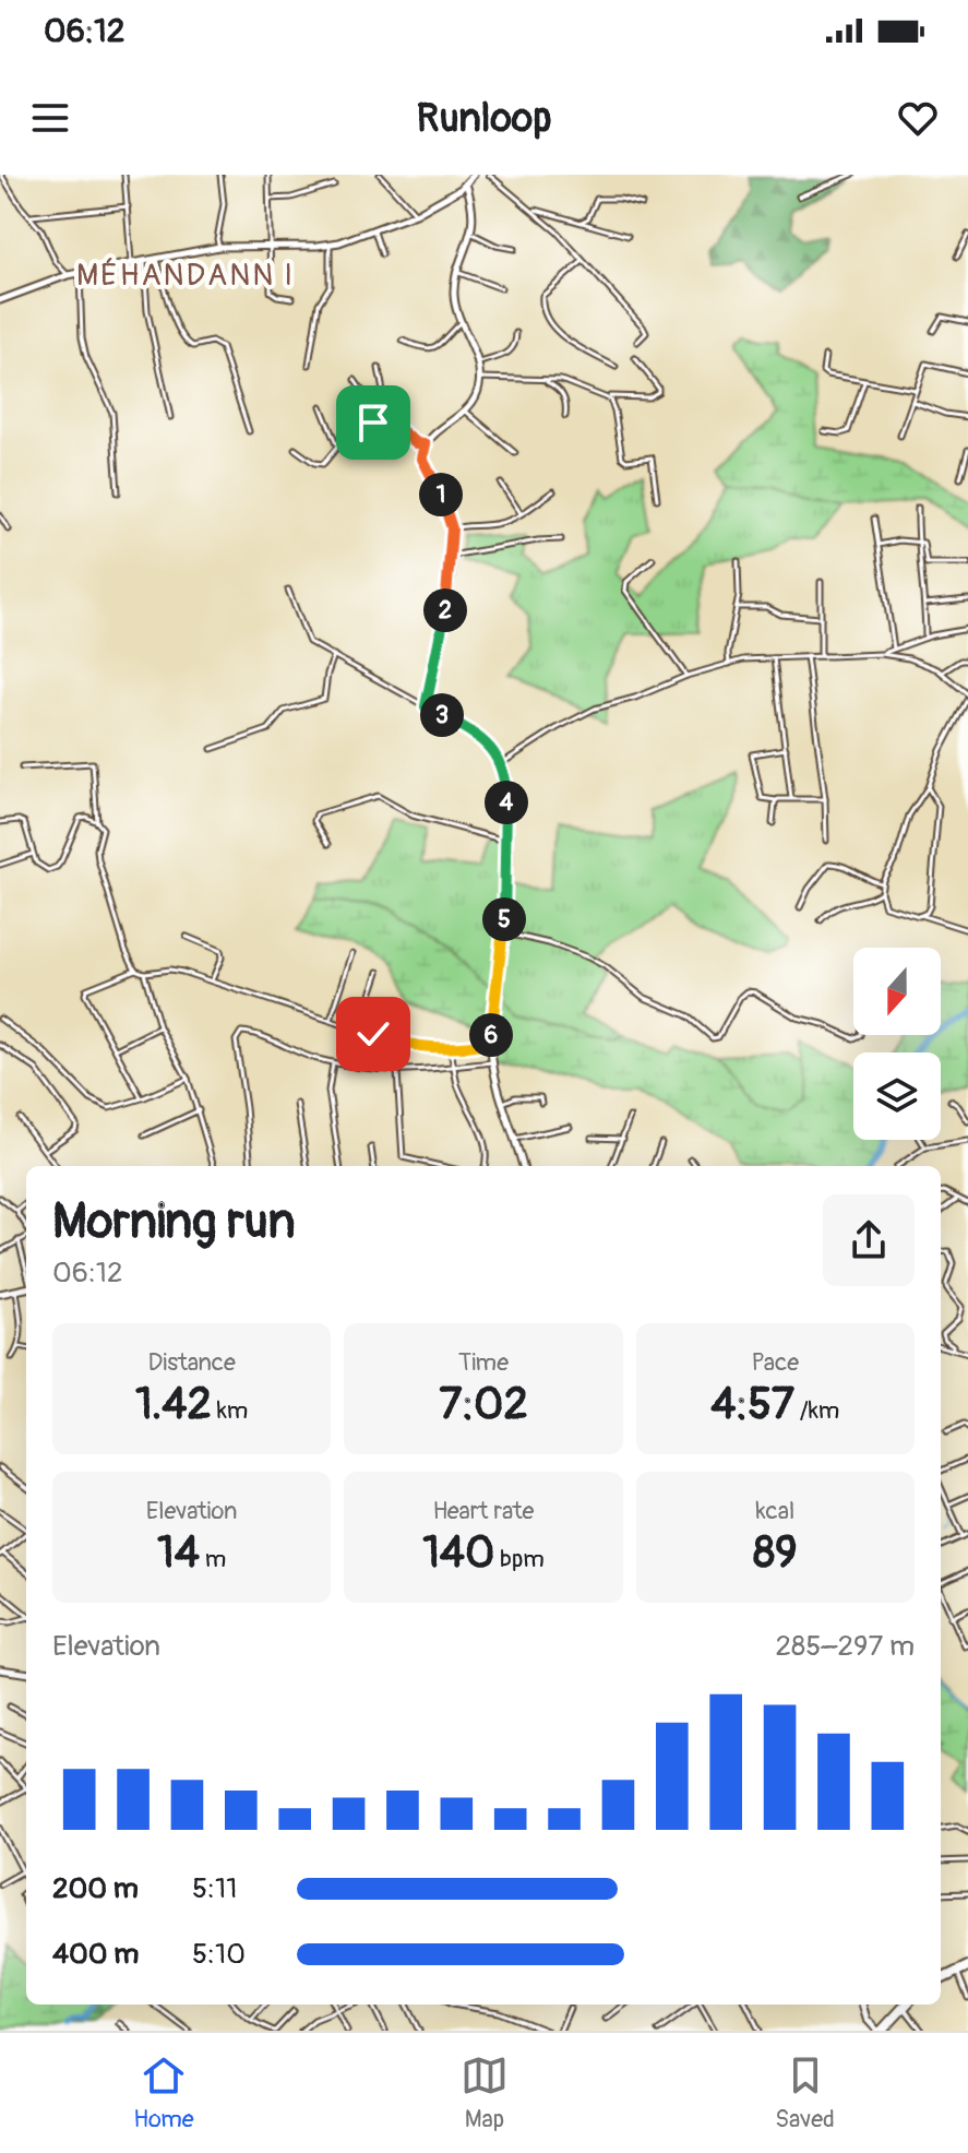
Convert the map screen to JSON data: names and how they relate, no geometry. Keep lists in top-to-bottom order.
{
  "districts": ["MÉHANDANN I"],
  "north": "bottom",
  "page": {
    "status": "06:12",
    "header": "Runloop",
    "pins": [
      "1",
      "2",
      "3",
      "4",
      "5",
      "6"
    ],
    "heading": ["Morning run", "06:12"],
    "stats": [
      ["Distance", "1.42 km"],
      ["Time", "7:02"],
      ["Pace", "4:57 /km"],
      ["Elevation", "14 m"],
      ["Heart rate", "140 bpm"],
      ["kcal", "89"]
    ],
    "chart": ["Elevation", "285–297 m"],
    "list": [
      {
        "name": "200 m",
        "note": "5:11"
      },
      {
        "name": "400 m",
        "note": "5:10"
      }
    ],
    "tabs": ["Home", "Map", "Saved"]
  }
}
